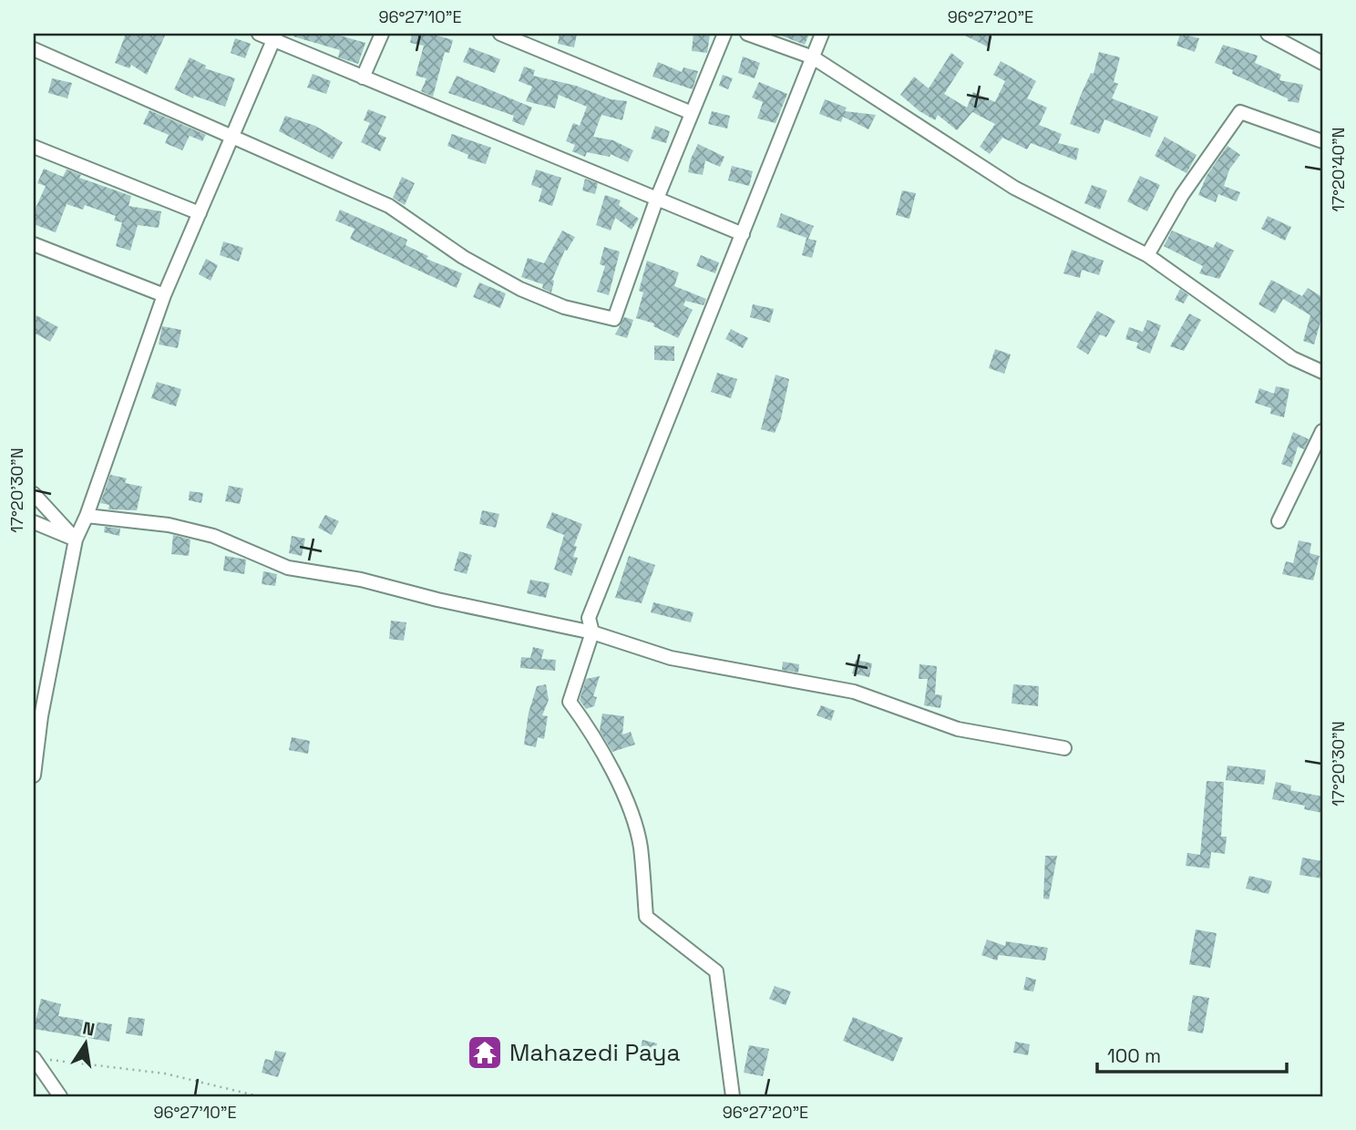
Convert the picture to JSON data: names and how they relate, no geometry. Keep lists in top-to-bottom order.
{
  "places": {
    "temple": ["Mahazedi Paya"]
  },
  "scale_bar": "100 m",
  "north": "top",
  "coordinates": [
    "96°27'10\"E",
    "96°27'20\"E",
    "17°20'40\"N",
    "17°20'30\"N"
  ]
}
